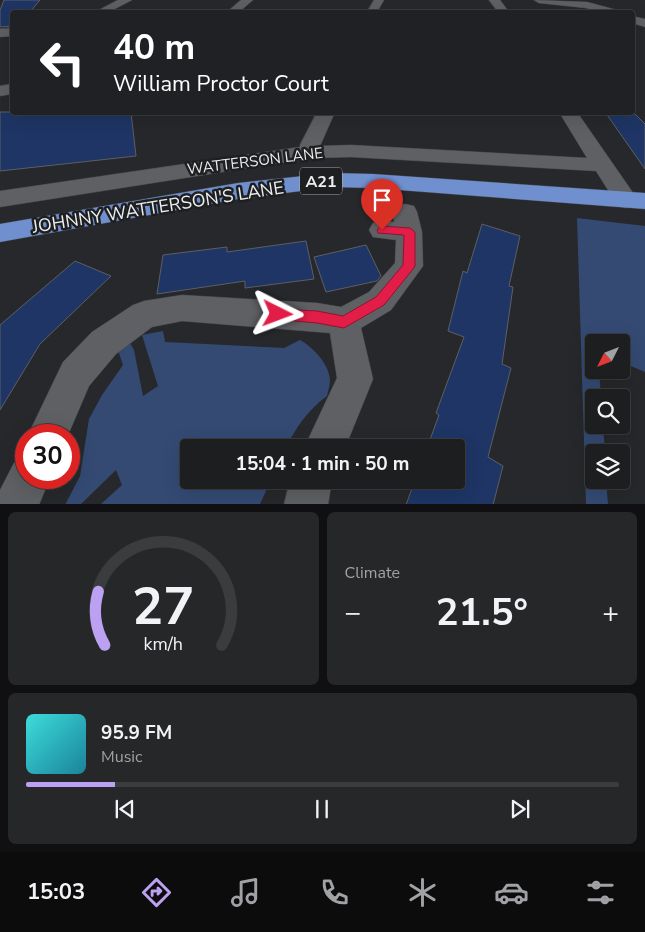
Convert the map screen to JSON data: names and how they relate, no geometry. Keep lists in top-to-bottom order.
{
  "streets": {
    "highway": ["A21", "JOHNNY WATTERSON'S LANE"],
    "street": ["WATTERSON LANE"]
  },
  "north": "bottom left",
  "page": {
    "turn": ["40 m", "William Proctor Court"],
    "limit": "30",
    "trip": "15:04 · 1 min · 50 m",
    "tile": "Climate",
    "heat": ["−", "21.5°", "+"],
    "song": ["95.9 FM", "Music"],
    "tabs": "15:03",
    "gauge": ["27", "km/h"]
  }
}
